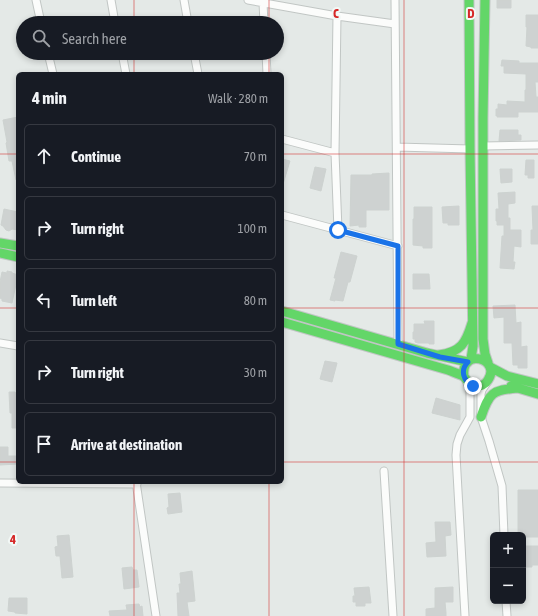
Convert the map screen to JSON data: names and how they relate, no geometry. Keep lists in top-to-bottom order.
{
  "page": {
    "search": "Search here",
    "heading": ["4 min", "Walk · 280 m"],
    "list": [
      ["Continue", "70 m"],
      ["Turn right", "100 m"],
      ["Turn left", "80 m"],
      ["Turn right", "30 m"],
      "Arrive at destination"
    ],
    "map_buttons": ["+", "−"]
  },
  "grid": {
    "columns": ["C", "D"],
    "rows": ["4"]
  }
}
